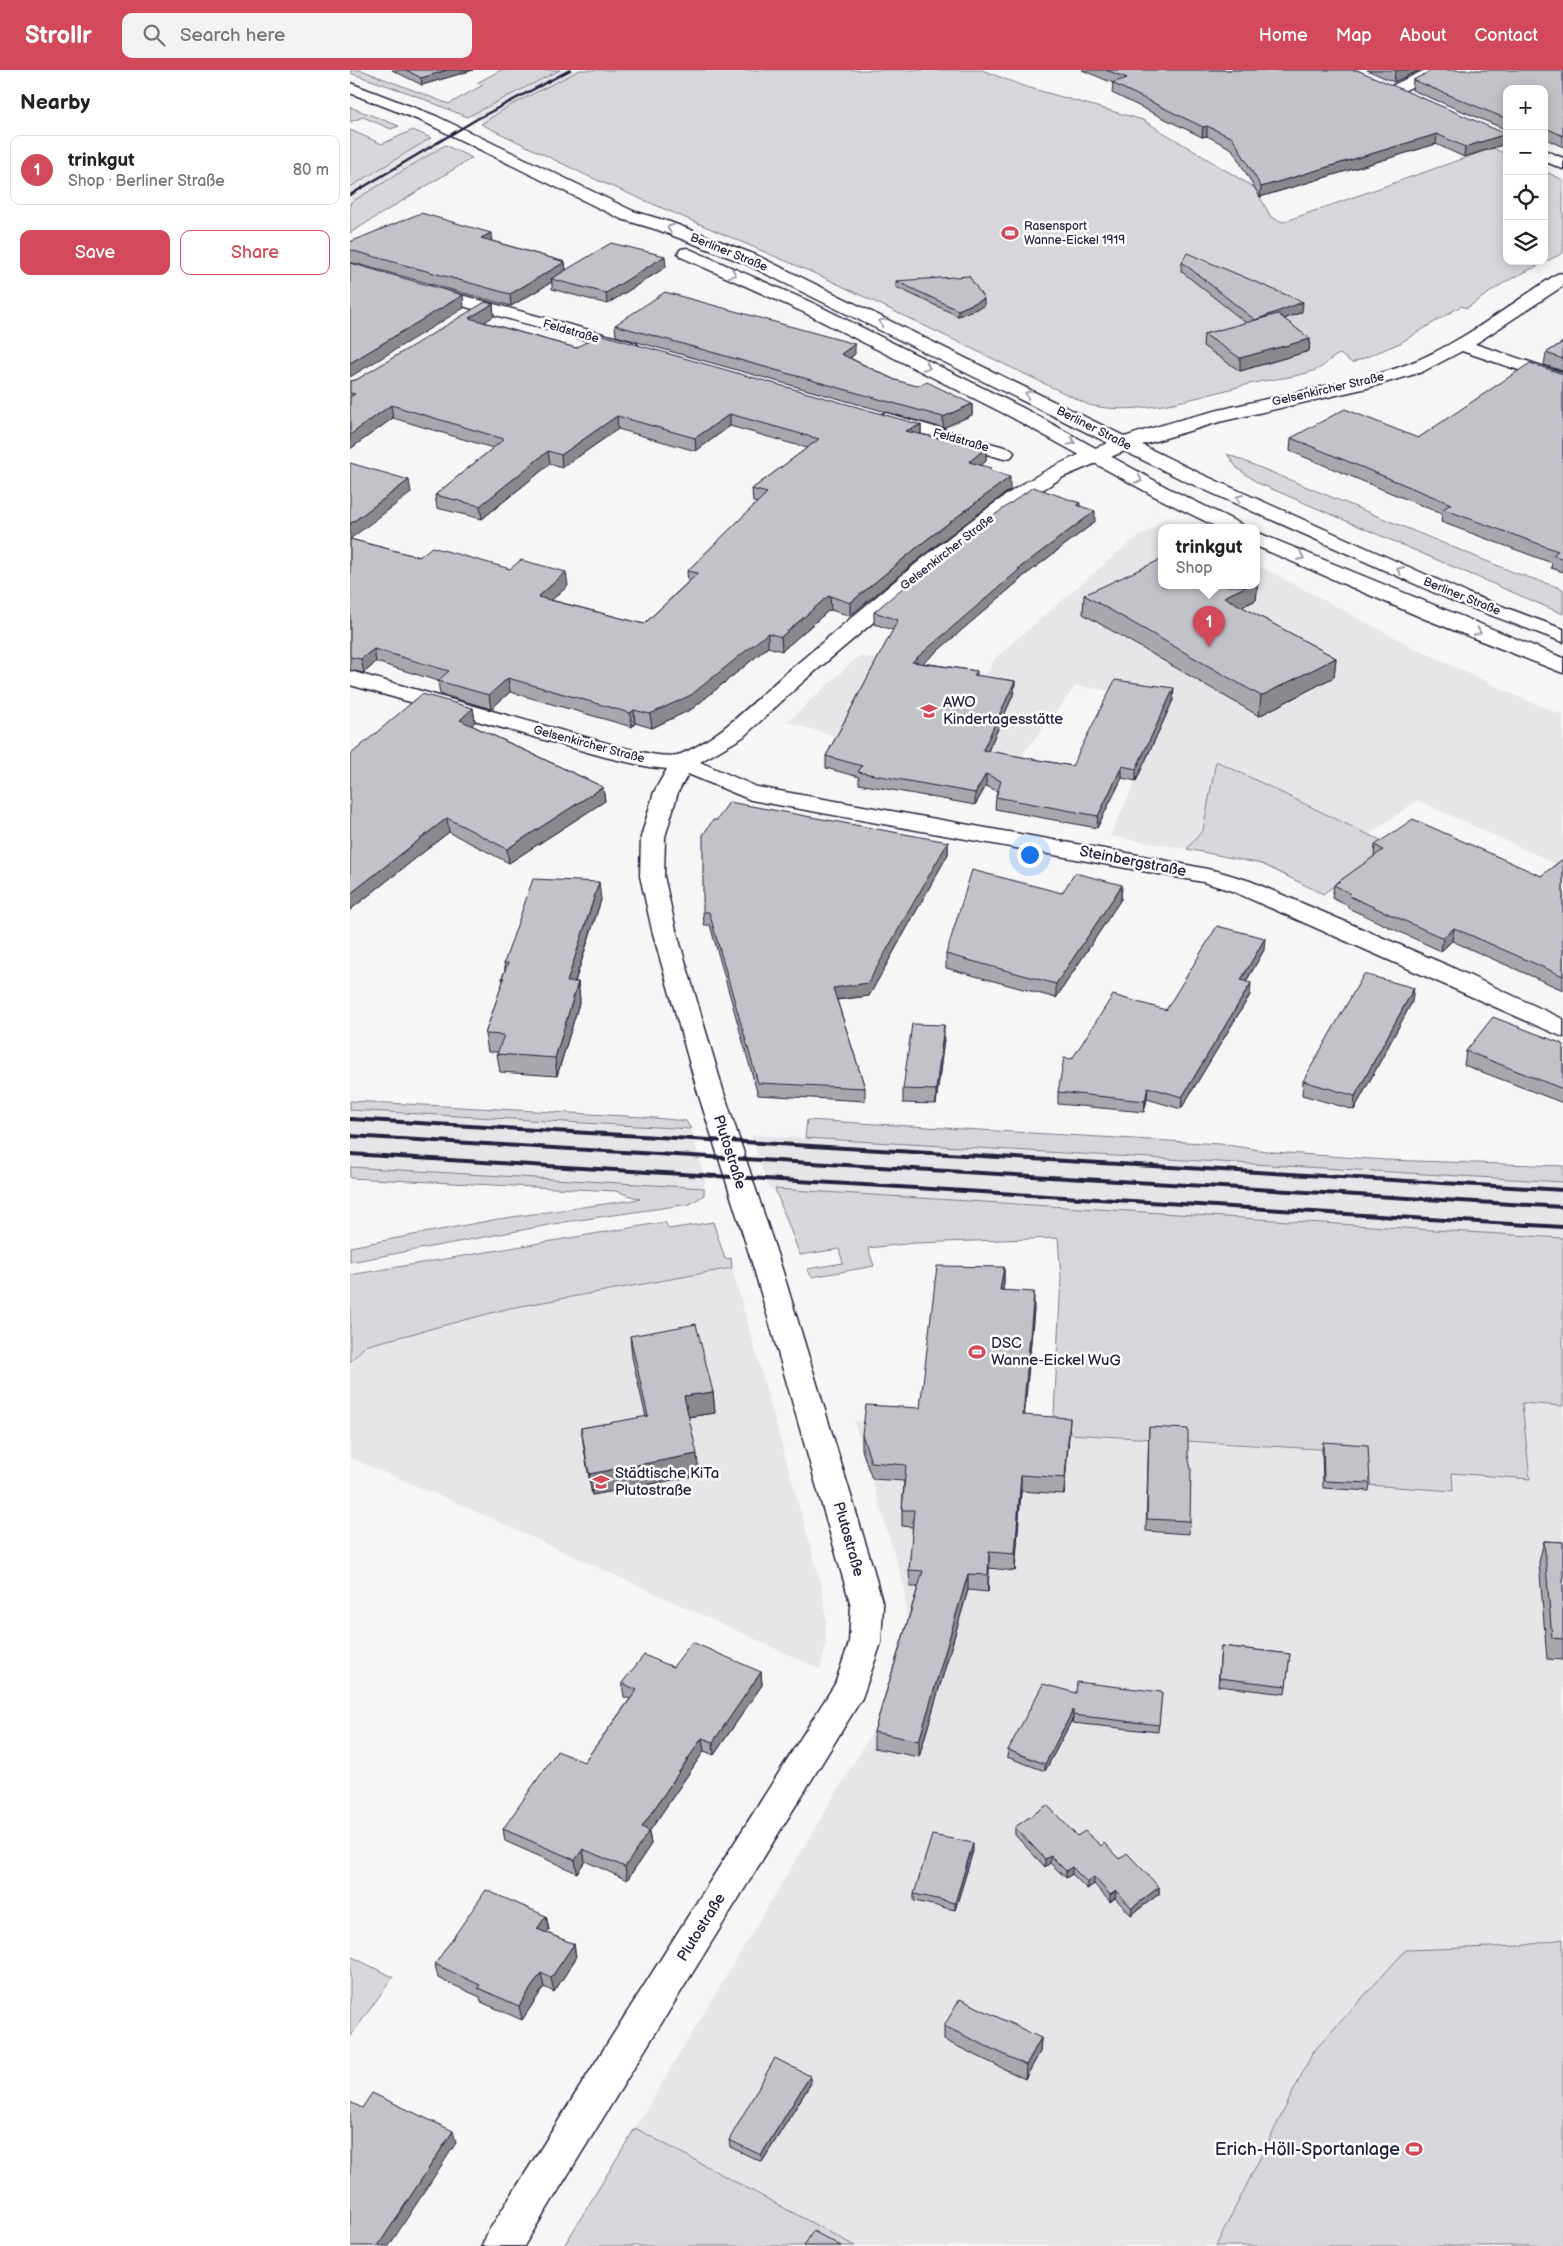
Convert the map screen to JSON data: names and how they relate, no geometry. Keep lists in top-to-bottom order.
{
  "streets": {
    "street": [
      "Berliner Straße",
      "Feldstraße",
      "Gelsenkircher Straße",
      "Steinbergstraße",
      "Plutostraße"
    ]
  },
  "crossings": [
    ["Berliner Straße", "Gelsenkircher Straße"],
    ["Gelsenkircher Straße", "Steinbergstraße"],
    ["Gelsenkircher Straße", "Plutostraße"],
    ["Steinbergstraße", "Plutostraße"]
  ],
  "places": {
    "sports": ["Rasensport Wanne-Eickel 1919", "DSC Wanne-Eickel WuG", "Erich-Höll-Sportanlage"],
    "school or university": ["AWO Kindertagesstätte", "Städtische KiTa Plutostraße"]
  },
  "page": {
    "header": "Strollr",
    "search": "Search here",
    "nav": [
      "Home",
      "Map",
      "About",
      "Contact"
    ],
    "heading": "Nearby",
    "map_buttons": ["+", "−"],
    "list": [
      {
        "mark": "1",
        "name": "trinkgut",
        "note": "Shop · Berliner Straße",
        "value": "80 m"
      }
    ],
    "buttons": ["Save", "Share"],
    "popup": ["trinkgut", "Shop"],
    "pins": "1"
  }
}
